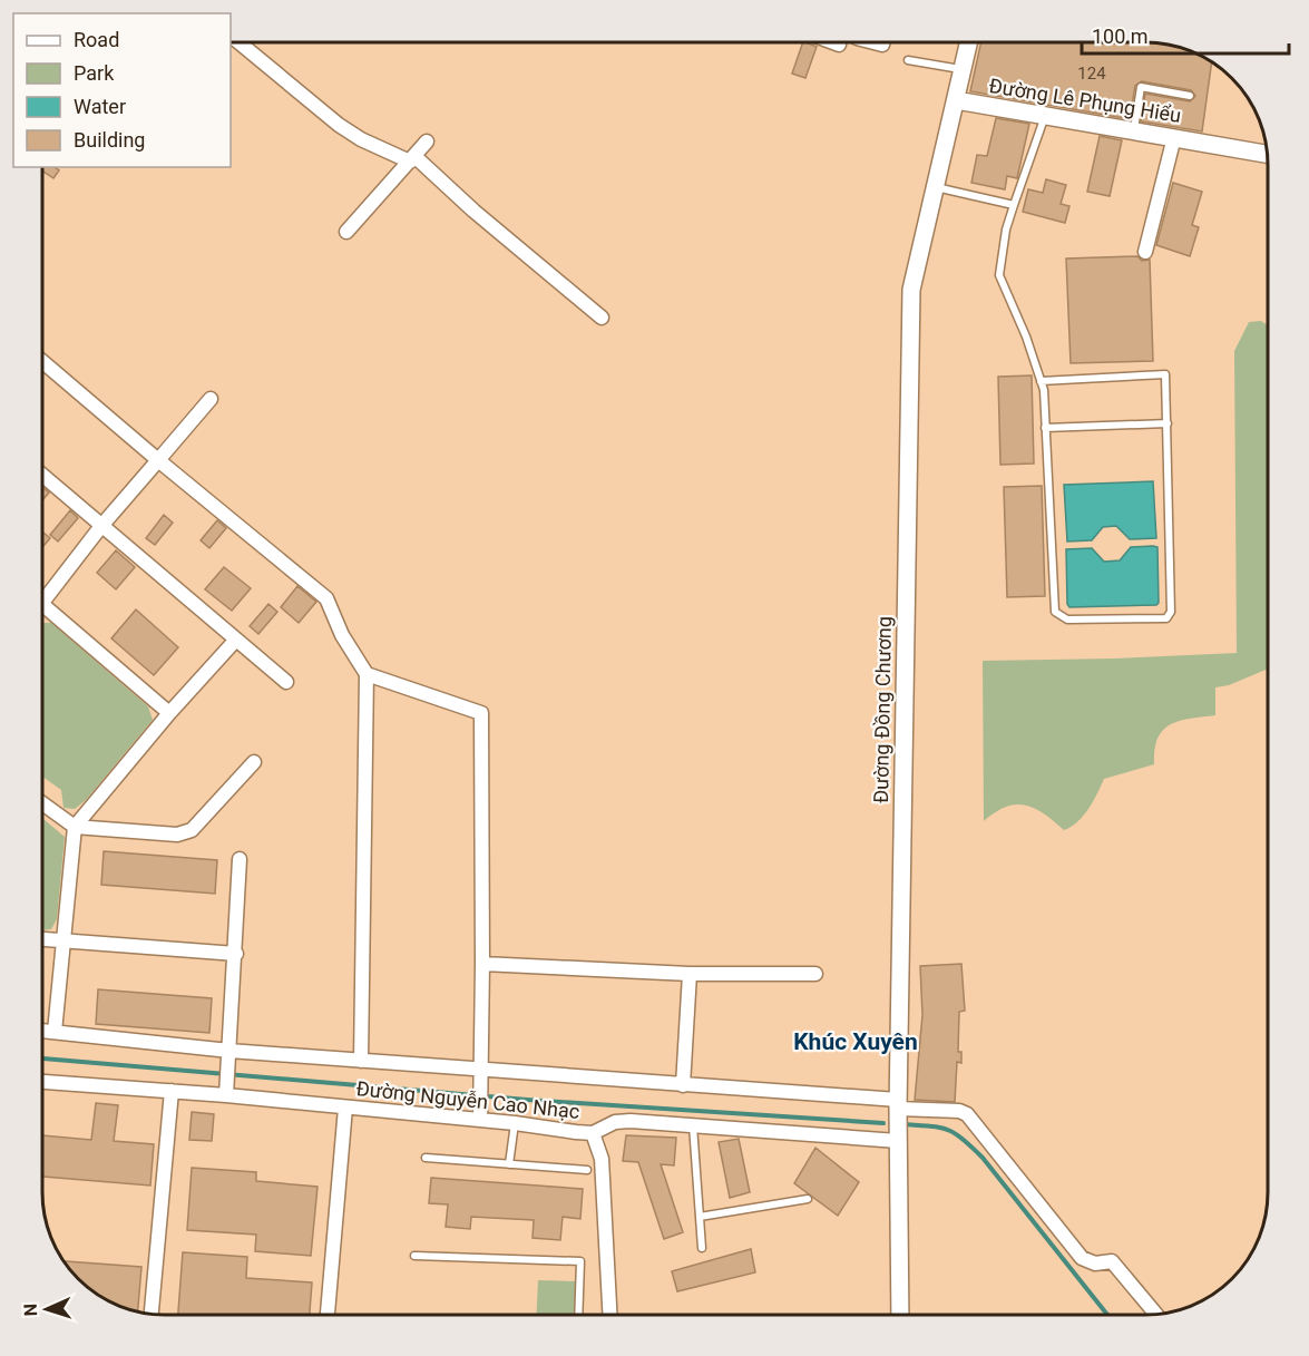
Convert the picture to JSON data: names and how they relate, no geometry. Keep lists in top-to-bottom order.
{
  "streets": {
    "street": ["Đường Lê Phụng Hiểu", "Đường Đồng Chương", "Đường Nguyễn Cao Nhạc"]
  },
  "crossings": [
    ["Đường Lê Phụng Hiểu", "Đường Đồng Chương"],
    ["Đường Đồng Chương", "Đường Nguyễn Cao Nhạc"]
  ],
  "districts": ["Khúc Xuyên"],
  "house_numbers": ["124"],
  "legend": [
    "Road",
    "Park",
    "Water",
    "Building"
  ],
  "scale_bar": "100 m",
  "north": "left"
}
